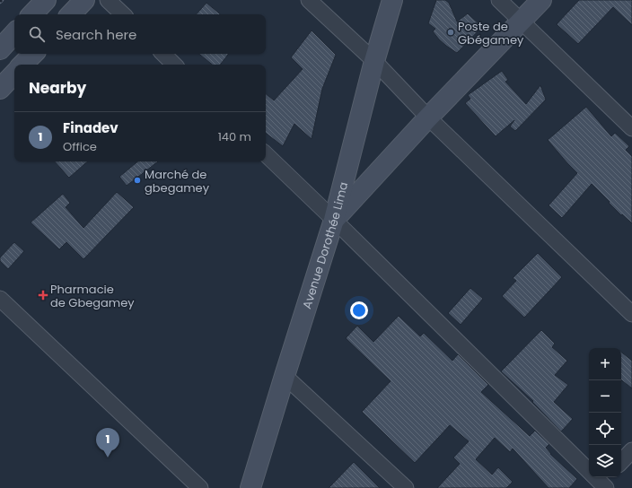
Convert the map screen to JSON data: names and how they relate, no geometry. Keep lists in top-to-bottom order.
{
  "streets": {
    "main road": ["Avenue Dorothée Lima"]
  },
  "places": {
    "other": ["Poste de Gbégamey", "Marché de gbegamey"],
    "health": ["Pharmacie de Gbegamey"]
  },
  "page": {
    "search": "Search here",
    "heading": "Nearby",
    "list": [
      {
        "mark": "1",
        "name": "Finadev",
        "note": "Office",
        "value": "140 m"
      }
    ],
    "map_buttons": ["+", "−"],
    "pins": "1"
  }
}
